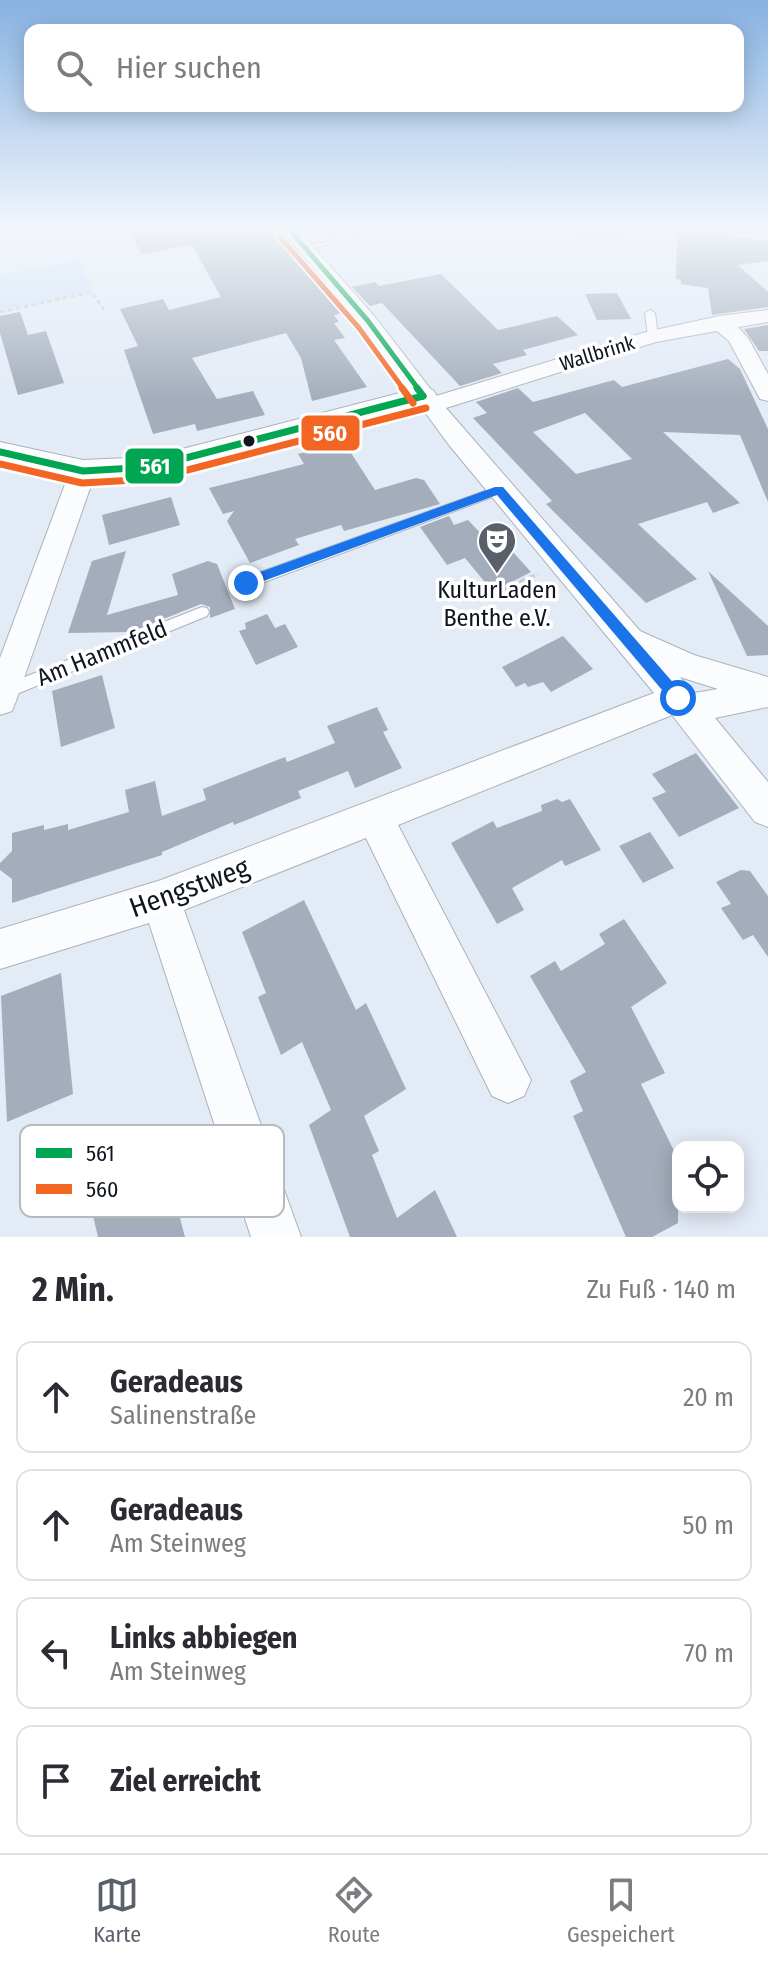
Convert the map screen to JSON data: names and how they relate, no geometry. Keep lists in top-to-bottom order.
{
  "streets": {
    "street": ["Wallbrink", "Am Hammfeld", "Hengstweg"]
  },
  "places": {
    "theatre": ["KulturLaden Benthe e.V."]
  },
  "lines": ["transit line 561", "transit line 560"],
  "legend": ["561", "560"],
  "page": {
    "search": "Hier suchen",
    "heading": ["2 Min.", "Zu Fuß · 140 m"],
    "list": [
      ["Geradeaus", "Salinenstraße", "20 m"],
      ["Geradeaus", "Am Steinweg", "50 m"],
      ["Links abbiegen", "Am Steinweg", "70 m"],
      "Ziel erreicht"
    ],
    "nav": ["Karte", "Route", "Gespeichert"]
  }
}
